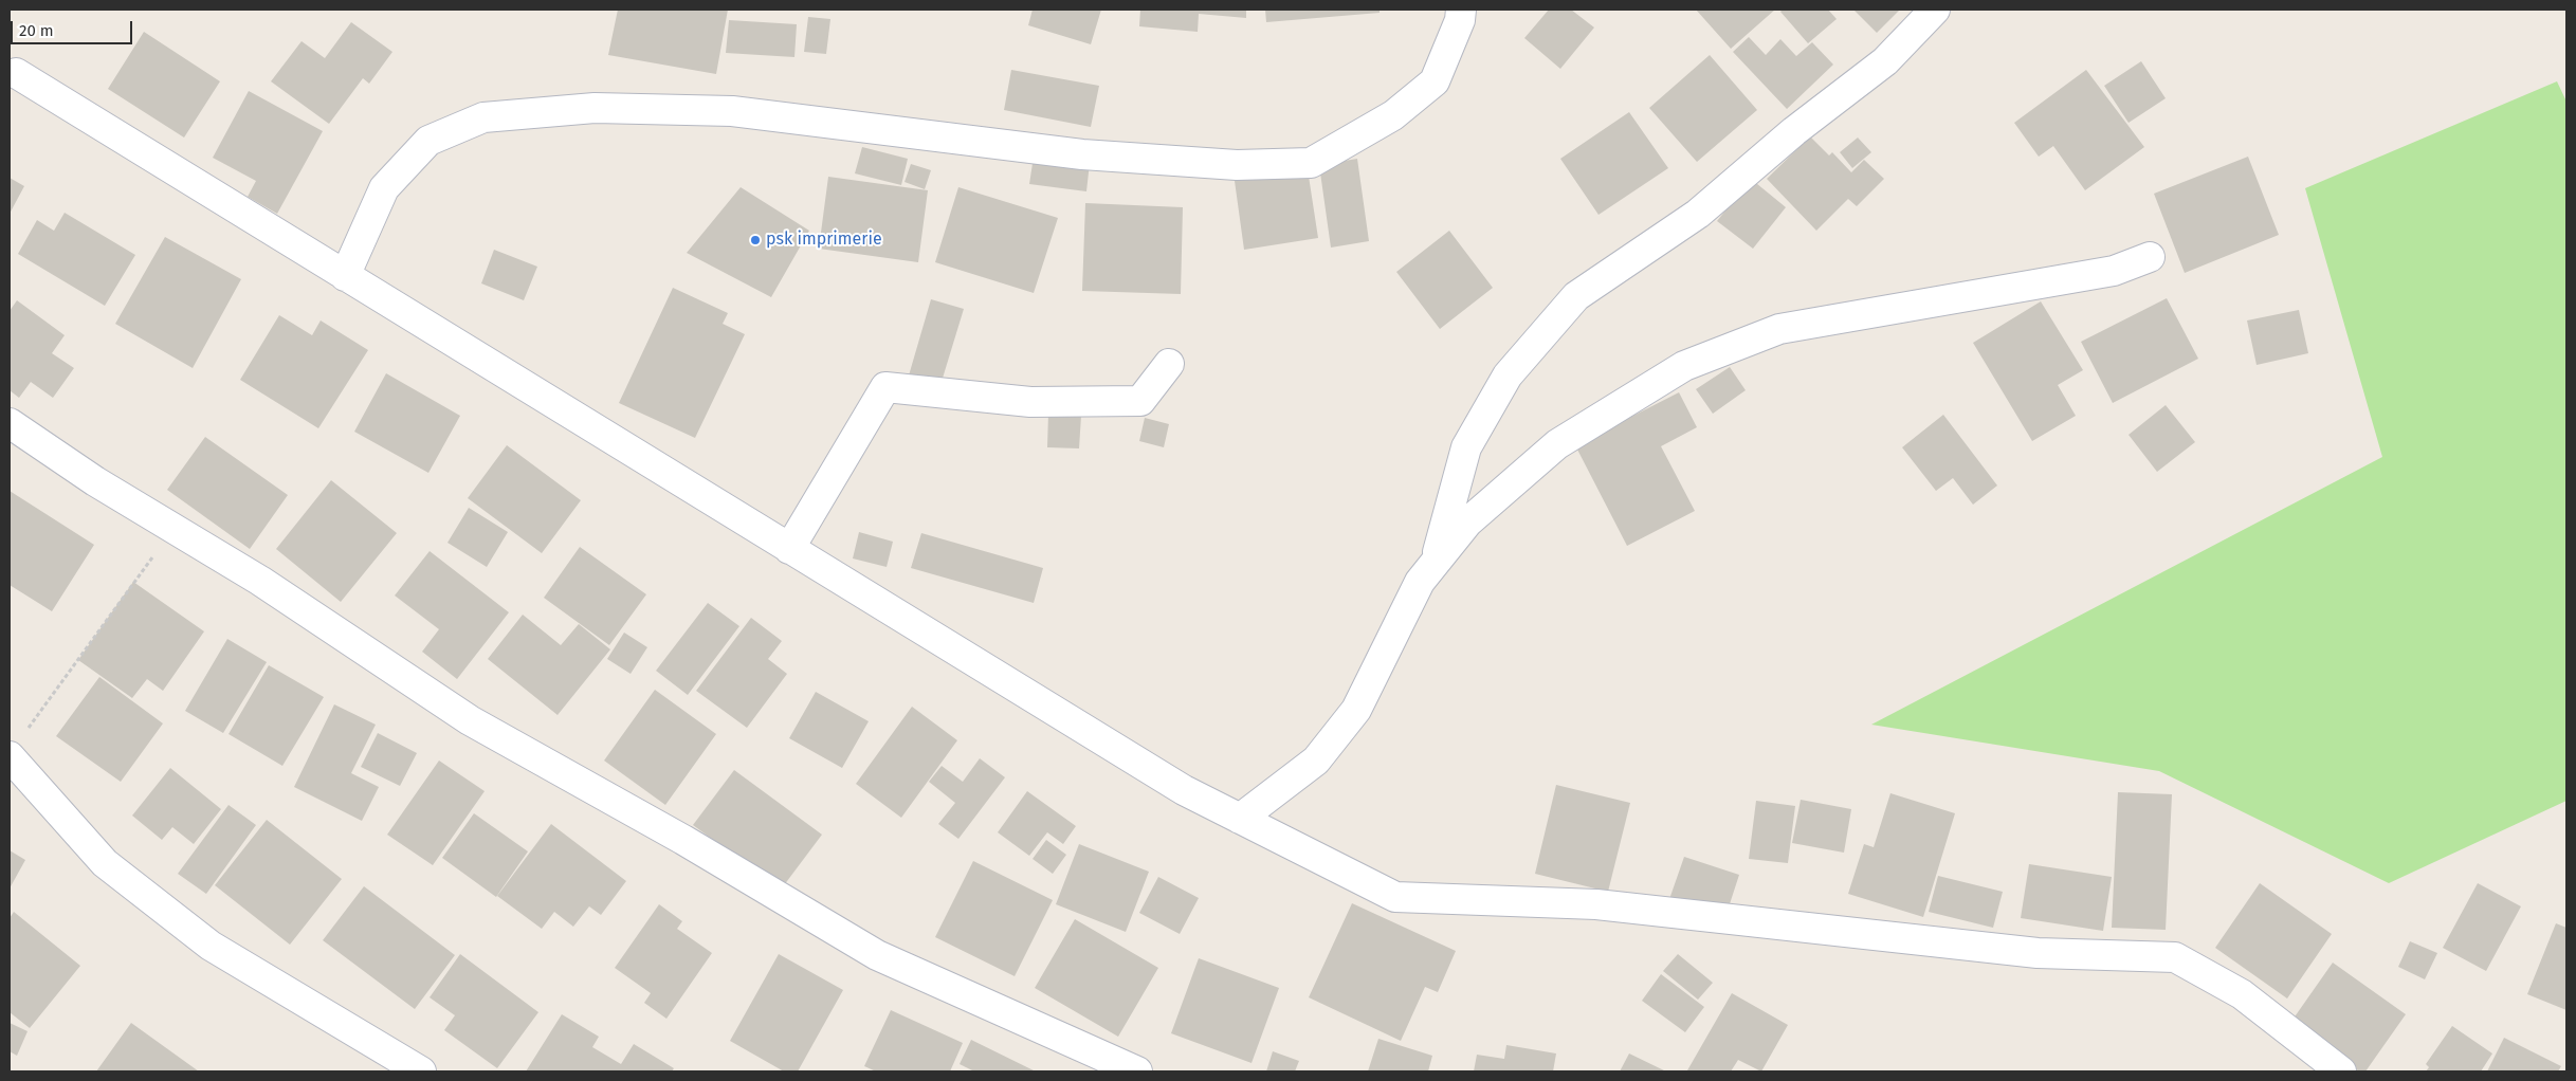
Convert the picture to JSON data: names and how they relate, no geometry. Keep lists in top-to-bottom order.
{
  "places": ["psk imprimerie"],
  "scale_bar": "20 m"
}
